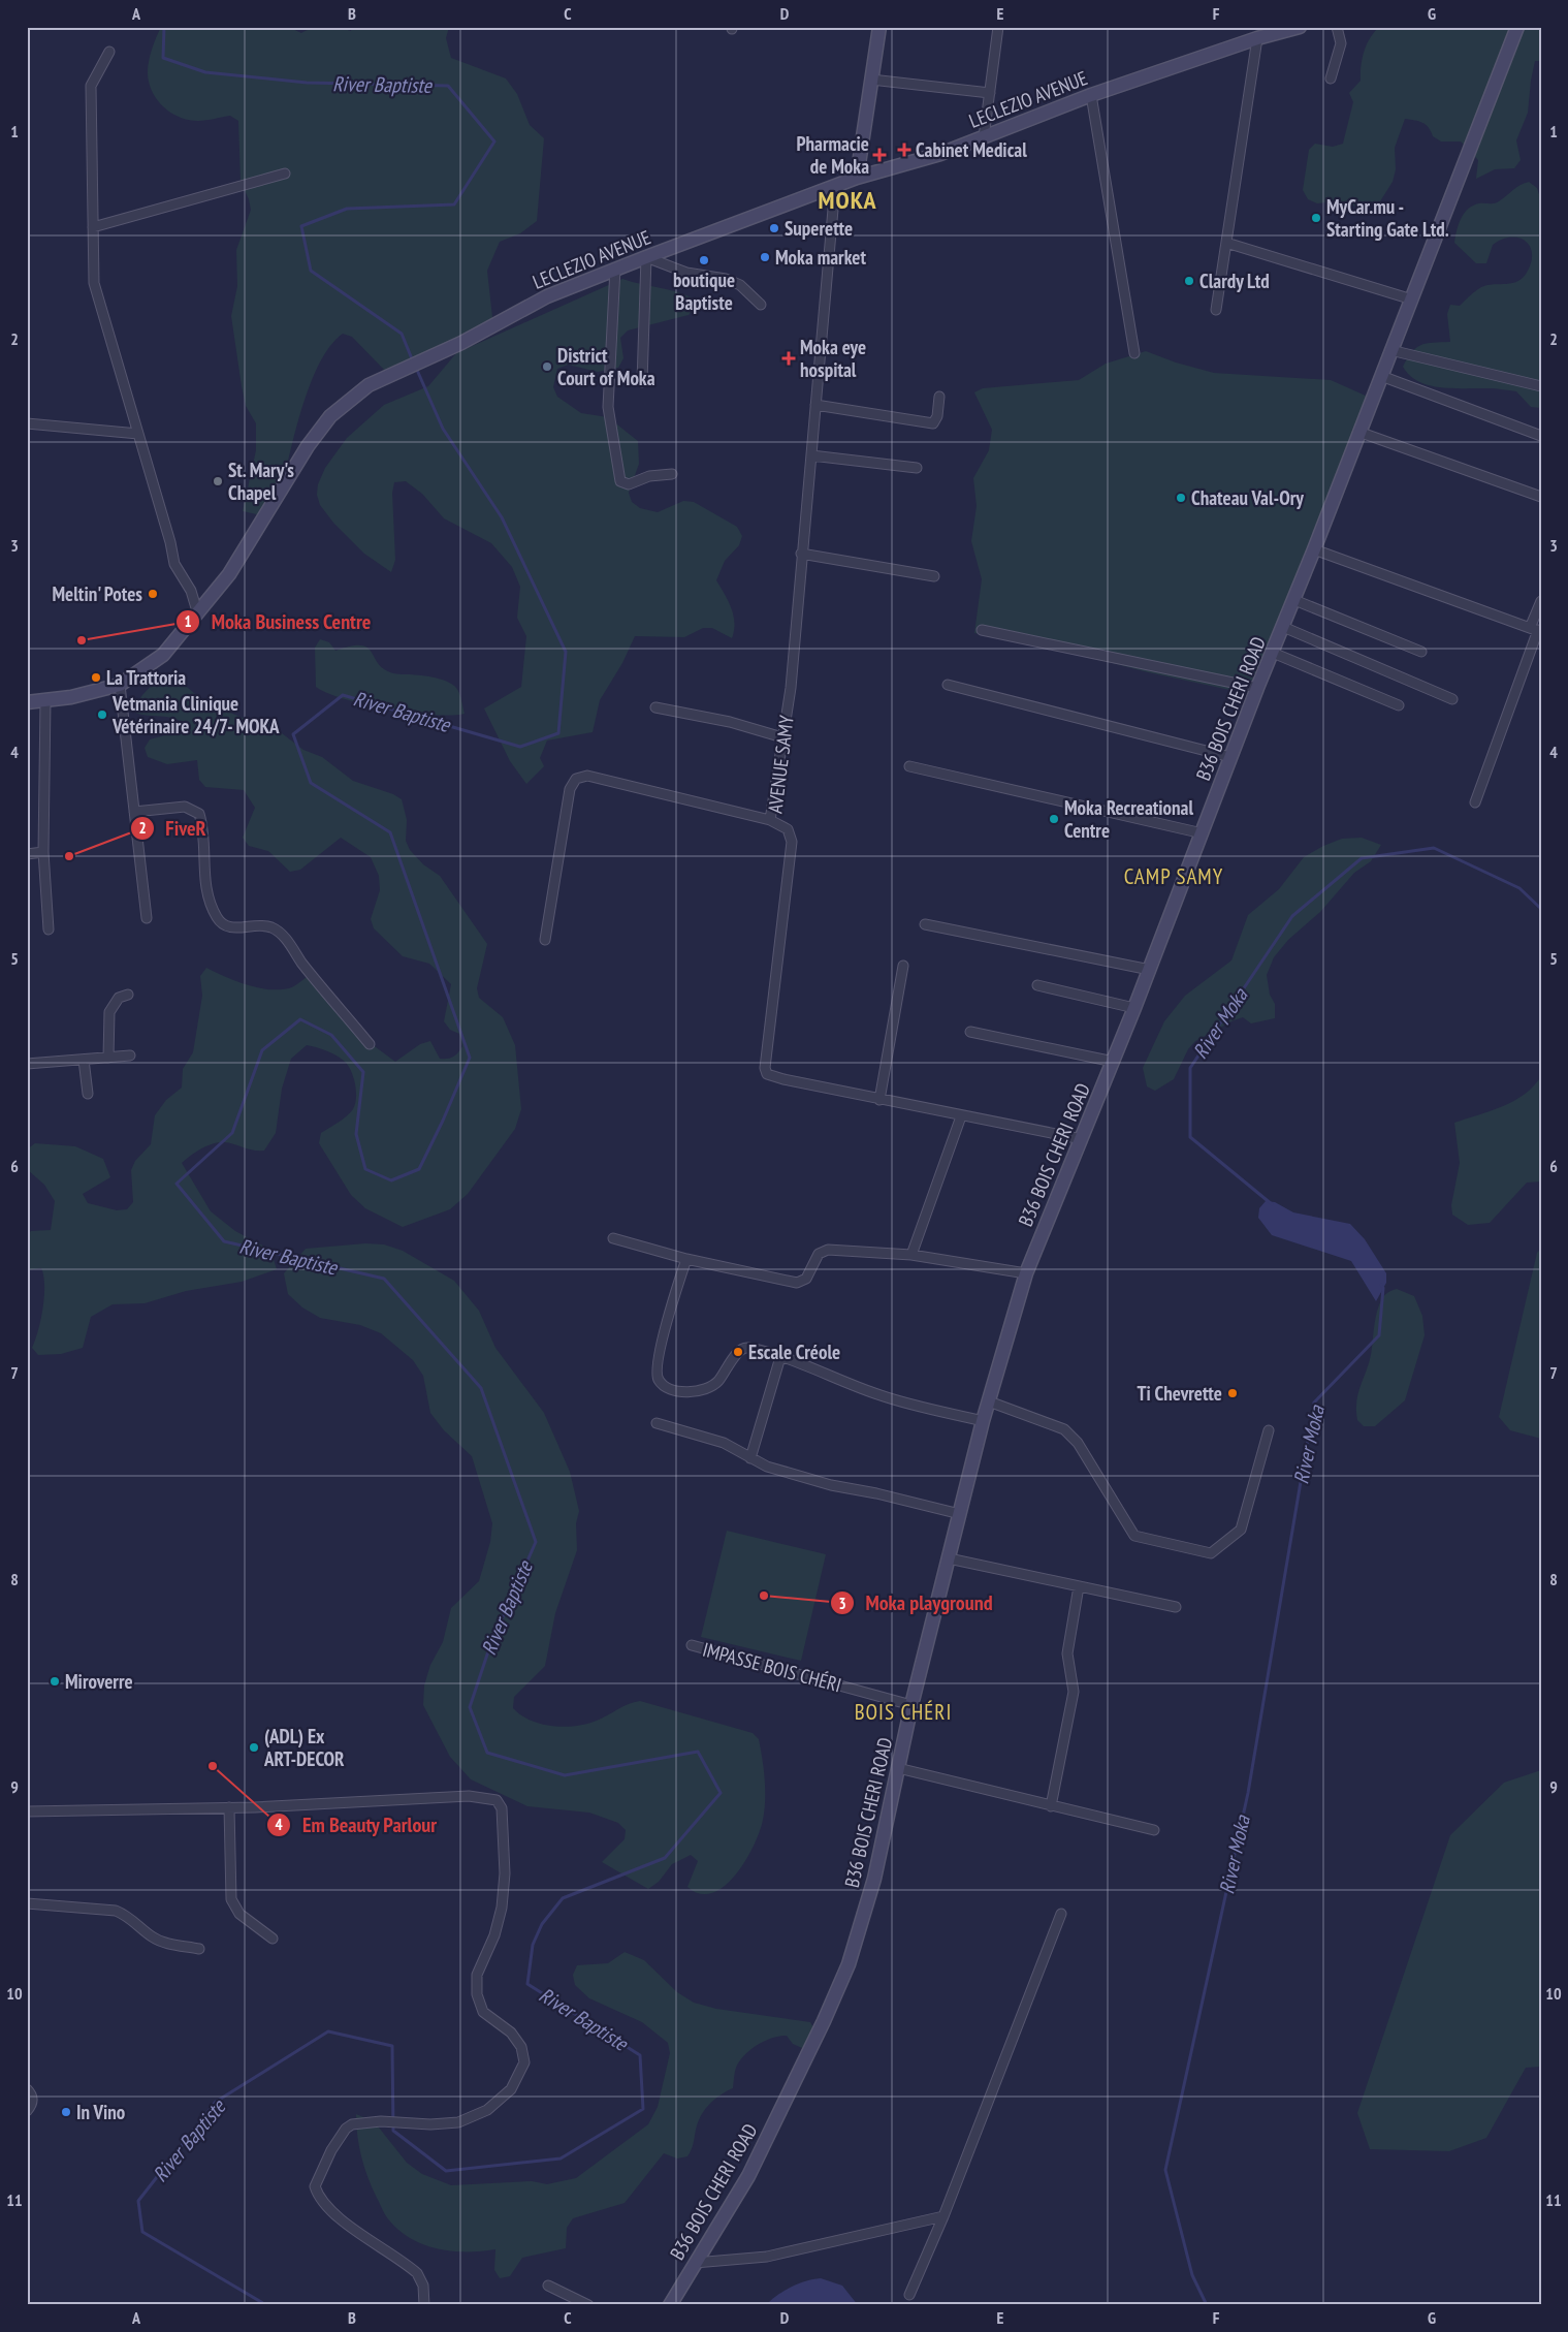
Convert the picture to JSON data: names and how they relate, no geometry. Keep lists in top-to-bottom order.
{
  "streets": {
    "main road": ["LECLEZIO AVENUE", "B36 BOIS CHERI ROAD"],
    "street": ["AVENUE SAMY", "IMPASSE BOIS CHÉRI"]
  },
  "crossings": [
    ["LECLEZIO AVENUE", "AVENUE SAMY"],
    ["B36 BOIS CHERI ROAD", "AVENUE SAMY"],
    ["B36 BOIS CHERI ROAD", "IMPASSE BOIS CHÉRI"]
  ],
  "districts": ["MOKA", "CAMP SAMY", "BOIS CHÉRI"],
  "water": ["River Baptiste", "River Moka"],
  "places": {
    "health": ["Cabinet Medical", "Pharmacie de Moka", "Moka eye hospital"],
    "other": [
      "MyCar.mu - Starting Gate Ltd.",
      "Superette",
      "Moka market",
      "boutique Baptiste",
      "Clardy Ltd",
      "District Court of Moka",
      "St. Mary's Chapel",
      "Chateau Val-Ory",
      "Meltin' Potes",
      "Moka Business Centre",
      "La Trattoria",
      "Vetmania Clinique Vétérinaire 24/7- MOKA",
      "Moka Recreational Centre",
      "FiveR",
      "Escale Créole",
      "Ti Chevrette",
      "Moka playground",
      "Miroverre",
      "(ADL) Ex ART-DECOR",
      "Em Beauty Parlour",
      "In Vino"
    ]
  },
  "grid": {
    "columns": [
      "A",
      "B",
      "C",
      "D",
      "E",
      "F",
      "G"
    ],
    "rows": [
      "1",
      "2",
      "3",
      "4",
      "5",
      "6",
      "7",
      "8",
      "9",
      "10",
      "11"
    ]
  }
}
